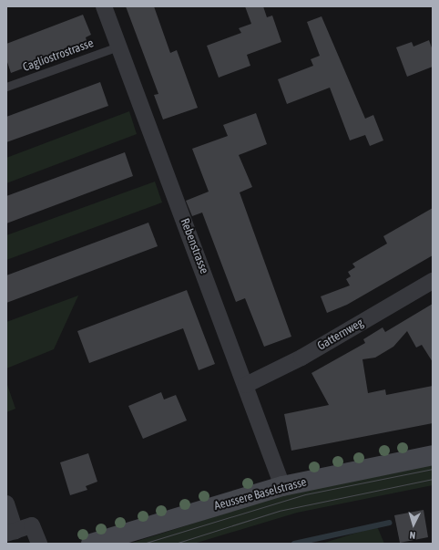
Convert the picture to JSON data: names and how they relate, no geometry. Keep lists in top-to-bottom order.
{
  "streets": {
    "main road": ["Aeussere Baselstrasse"],
    "street": ["Rebenstrasse", "Gatternweg"],
    "lane": ["Cagliostrostrasse"]
  },
  "crossings": [
    ["Cagliostrostrasse", "Rebenstrasse"],
    ["Rebenstrasse", "Gatternweg"],
    ["Rebenstrasse", "Aeussere Baselstrasse"]
  ],
  "north": "bottom"
}
